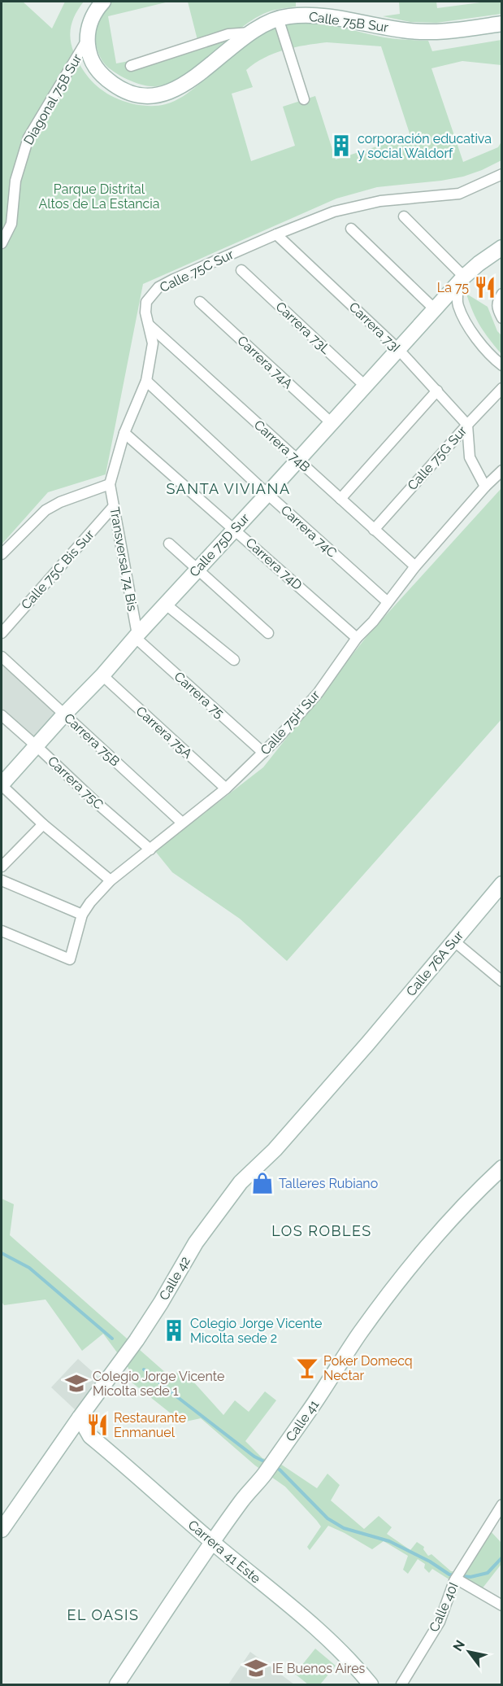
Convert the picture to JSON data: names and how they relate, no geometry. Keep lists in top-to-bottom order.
{
  "streets": {
    "street": [
      "Calle 75B Sur",
      "Diagonal 75B Sur",
      "Calle 75C Sur",
      "Carrera 73I",
      "Carrera 73L",
      "Carrera 74A",
      "Carrera 74B",
      "Calle 75G Sur",
      "Carrera 74C",
      "Calle 75D Sur",
      "Transversal 74 Bis",
      "Carrera 74D",
      "Calle 75C Bis Sur",
      "Carrera 75",
      "Calle 75H Sur",
      "Carrera 75A",
      "Carrera 75B",
      "Carrera 75C",
      "Calle 76A Sur",
      "Calle 42",
      "Calle 41",
      "Carrera 41 Este",
      "Calle 40I"
    ]
  },
  "crossings": [
    ["Calle 75B Sur", "Diagonal 75B Sur"],
    ["Calle 75C Sur", "Carrera 73I"],
    ["Calle 75C Sur", "Carrera 74B"],
    ["Calle 75C Sur", "Carrera 74C"],
    ["Calle 75C Sur", "Transversal 74 Bis"],
    ["Calle 75C Sur", "Carrera 74D"],
    ["Carrera 73I", "Calle 75G Sur"],
    ["Carrera 73I", "Calle 75D Sur"],
    ["Carrera 73L", "Calle 75D Sur"],
    ["Carrera 74A", "Calle 75D Sur"],
    ["Carrera 74B", "Calle 75G Sur"],
    ["Carrera 74B", "Calle 75D Sur"],
    ["Carrera 74B", "Calle 75H Sur"],
    ["Carrera 74C", "Calle 75D Sur"],
    ["Carrera 74C", "Calle 75H Sur"],
    ["Calle 75D Sur", "Transversal 74 Bis"],
    ["Calle 75D Sur", "Carrera 74D"],
    ["Calle 75D Sur", "Carrera 75"],
    ["Calle 75D Sur", "Carrera 75A"],
    ["Calle 75D Sur", "Carrera 75B"],
    ["Calle 75D Sur", "Carrera 75C"],
    ["Transversal 74 Bis", "Calle 75C Bis Sur"],
    ["Transversal 74 Bis", "Carrera 75"],
    ["Carrera 74D", "Calle 75H Sur"],
    ["Carrera 75", "Calle 75H Sur"],
    ["Calle 75H Sur", "Carrera 75A"],
    ["Calle 75H Sur", "Carrera 75B"],
    ["Calle 75H Sur", "Carrera 75C"],
    ["Calle 76A Sur", "Calle 42"],
    ["Calle 42", "Carrera 41 Este"],
    ["Calle 41", "Carrera 41 Este"]
  ],
  "districts": ["SANTA VIVIANA", "LOS ROBLES", "EL OASIS"],
  "parks": ["Parque Distrital Altos de La Estancia"],
  "places": {
    "building": ["corporación educativa y social Waldorf", "Colegio Jorge Vicente Micolta sede 2"],
    "restaurant": ["La 75", "Restaurante Enmanuel"],
    "shop": ["Talleres Rubiano"],
    "bar": ["Poker Domecq Nectar"],
    "school or university": ["Colegio Jorge Vicente Micolta sede 1", "IE Buenos Aires"]
  },
  "north": "top left"
}
